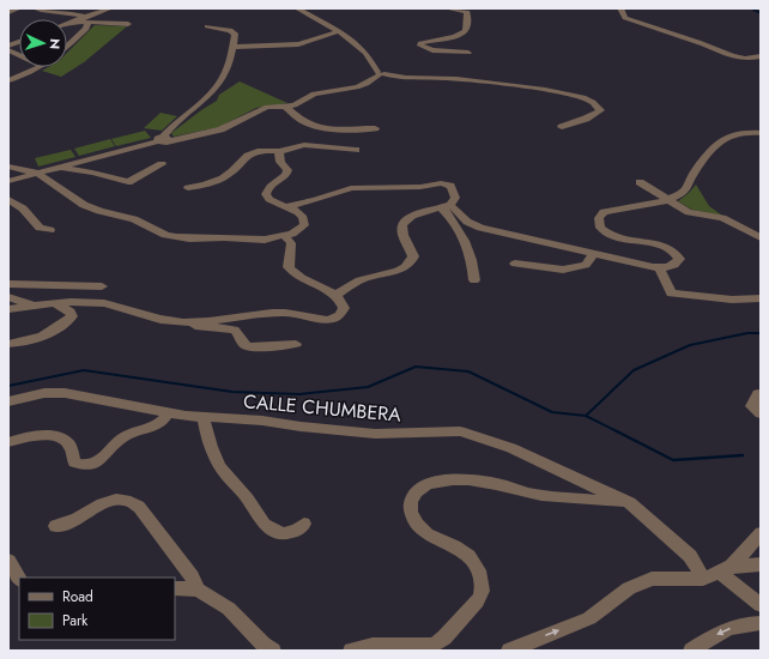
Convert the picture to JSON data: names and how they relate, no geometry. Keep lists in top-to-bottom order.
{
  "streets": {
    "street": ["CALLE CHUMBERA"]
  },
  "legend": ["Road", "Park"],
  "north": "right"
}
